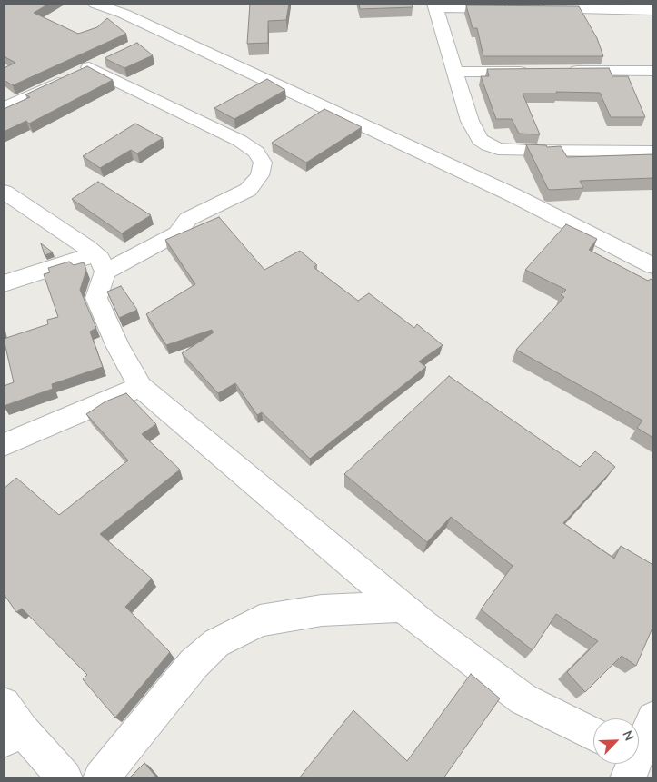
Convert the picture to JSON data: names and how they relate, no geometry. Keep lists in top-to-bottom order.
{
  "north": "top right"
}
